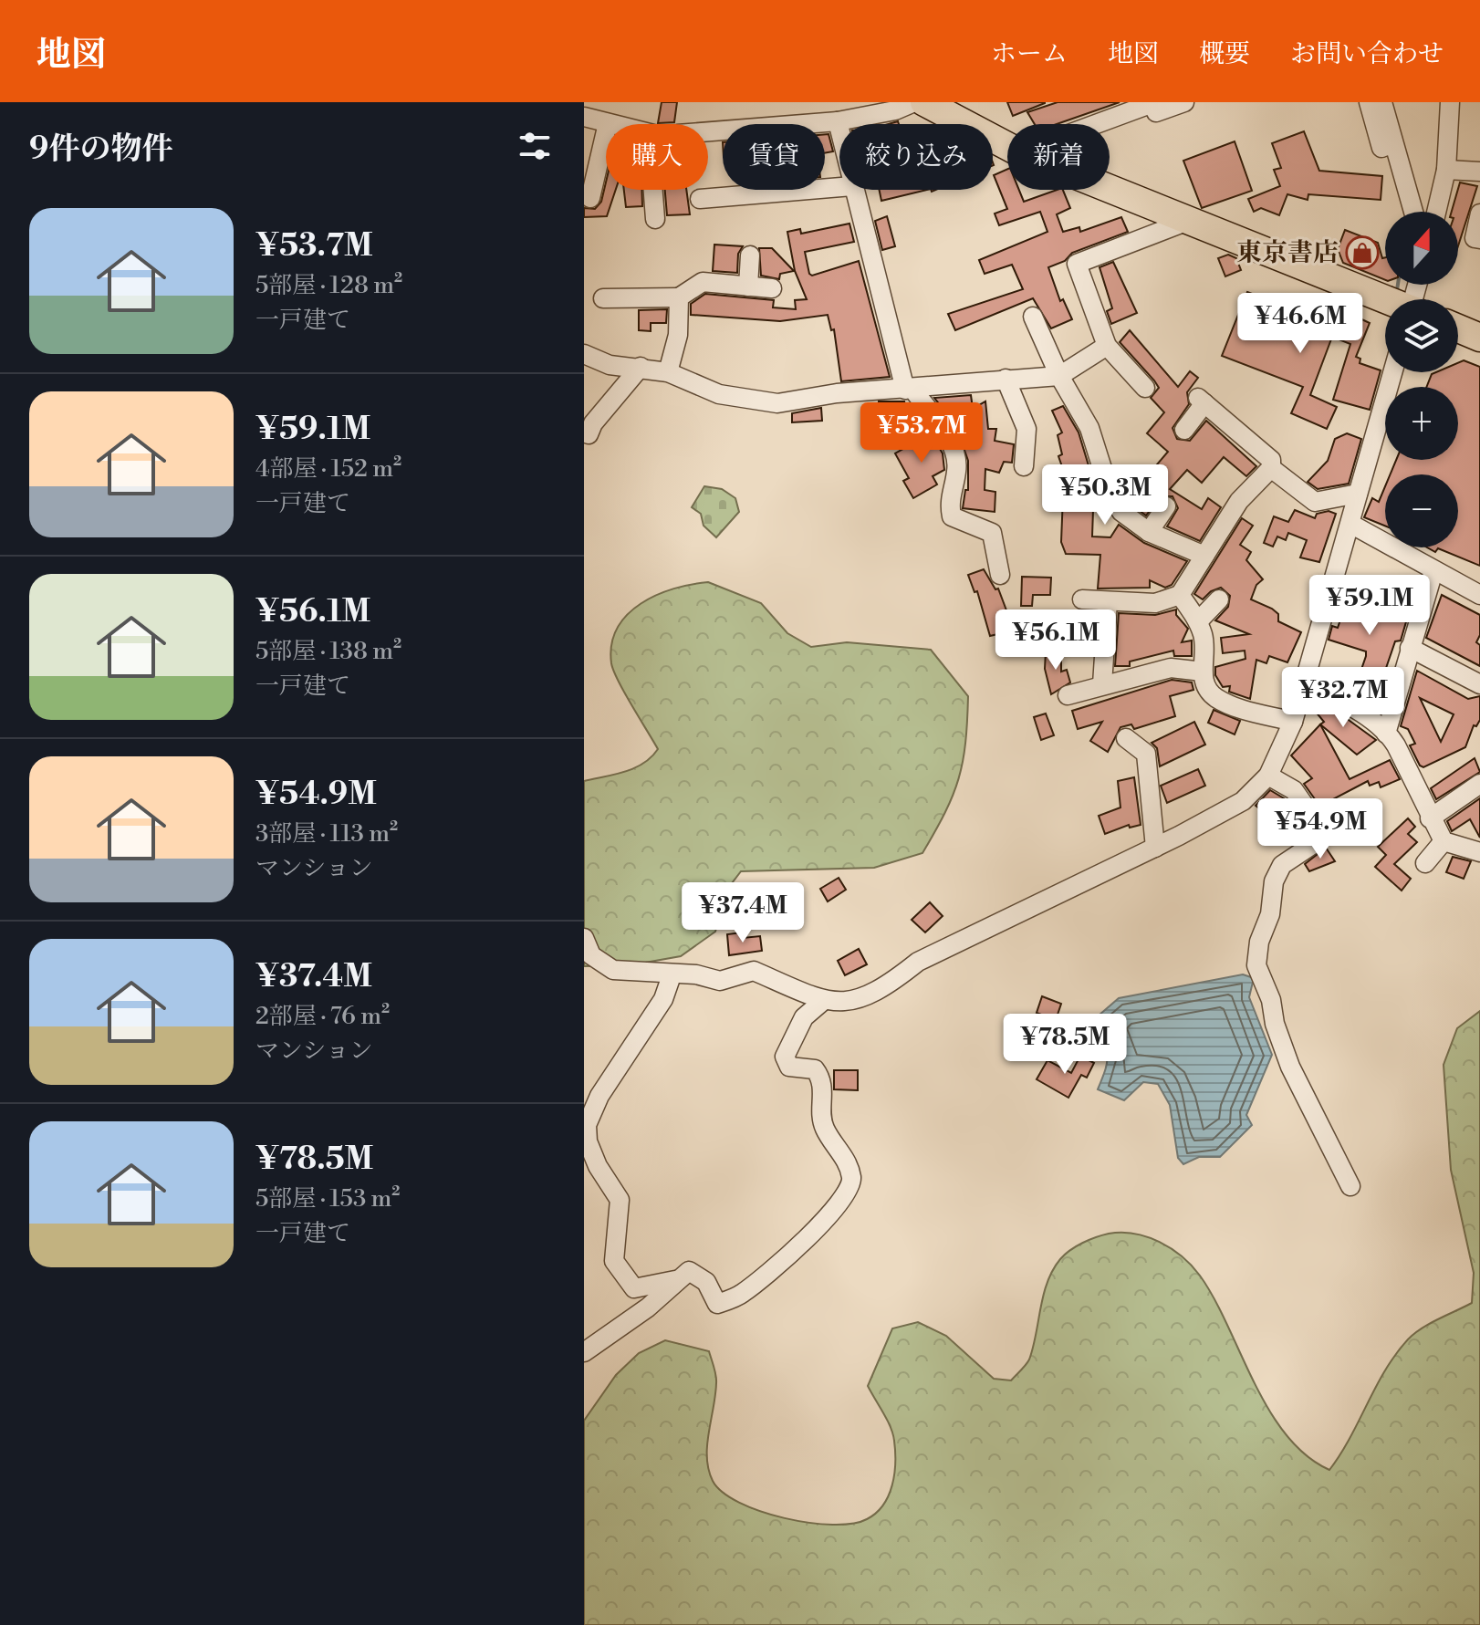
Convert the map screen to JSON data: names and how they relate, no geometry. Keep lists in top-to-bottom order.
{
  "places": {
    "shop": ["東京書店"]
  },
  "north": "top",
  "page": {
    "header": "地図",
    "nav": [
      "ホーム",
      "地図",
      "概要",
      "お問い合わせ"
    ],
    "heading": "9件の物件",
    "chip": [
      "購入",
      "賃貸",
      "絞り込み",
      "新着"
    ],
    "list": [
      {
        "name": "¥53.7M",
        "note": "5部屋 · 128 m² · 一戸建て"
      },
      {
        "name": "¥59.1M",
        "note": "4部屋 · 152 m² · 一戸建て"
      },
      {
        "name": "¥56.1M",
        "note": "5部屋 · 138 m² · 一戸建て"
      },
      {
        "name": "¥54.9M",
        "note": "3部屋 · 113 m² · マンション"
      },
      {
        "name": "¥37.4M",
        "note": "2部屋 · 76 m² · マンション"
      },
      {
        "name": "¥78.5M",
        "note": "5部屋 · 153 m² · 一戸建て"
      }
    ],
    "map_buttons": ["+", "−"],
    "price": [
      "¥46.6M",
      "¥53.7M",
      "¥50.3M",
      "¥59.1M",
      "¥56.1M",
      "¥32.7M",
      "¥54.9M",
      "¥37.4M",
      "¥78.5M"
    ]
  }
}
